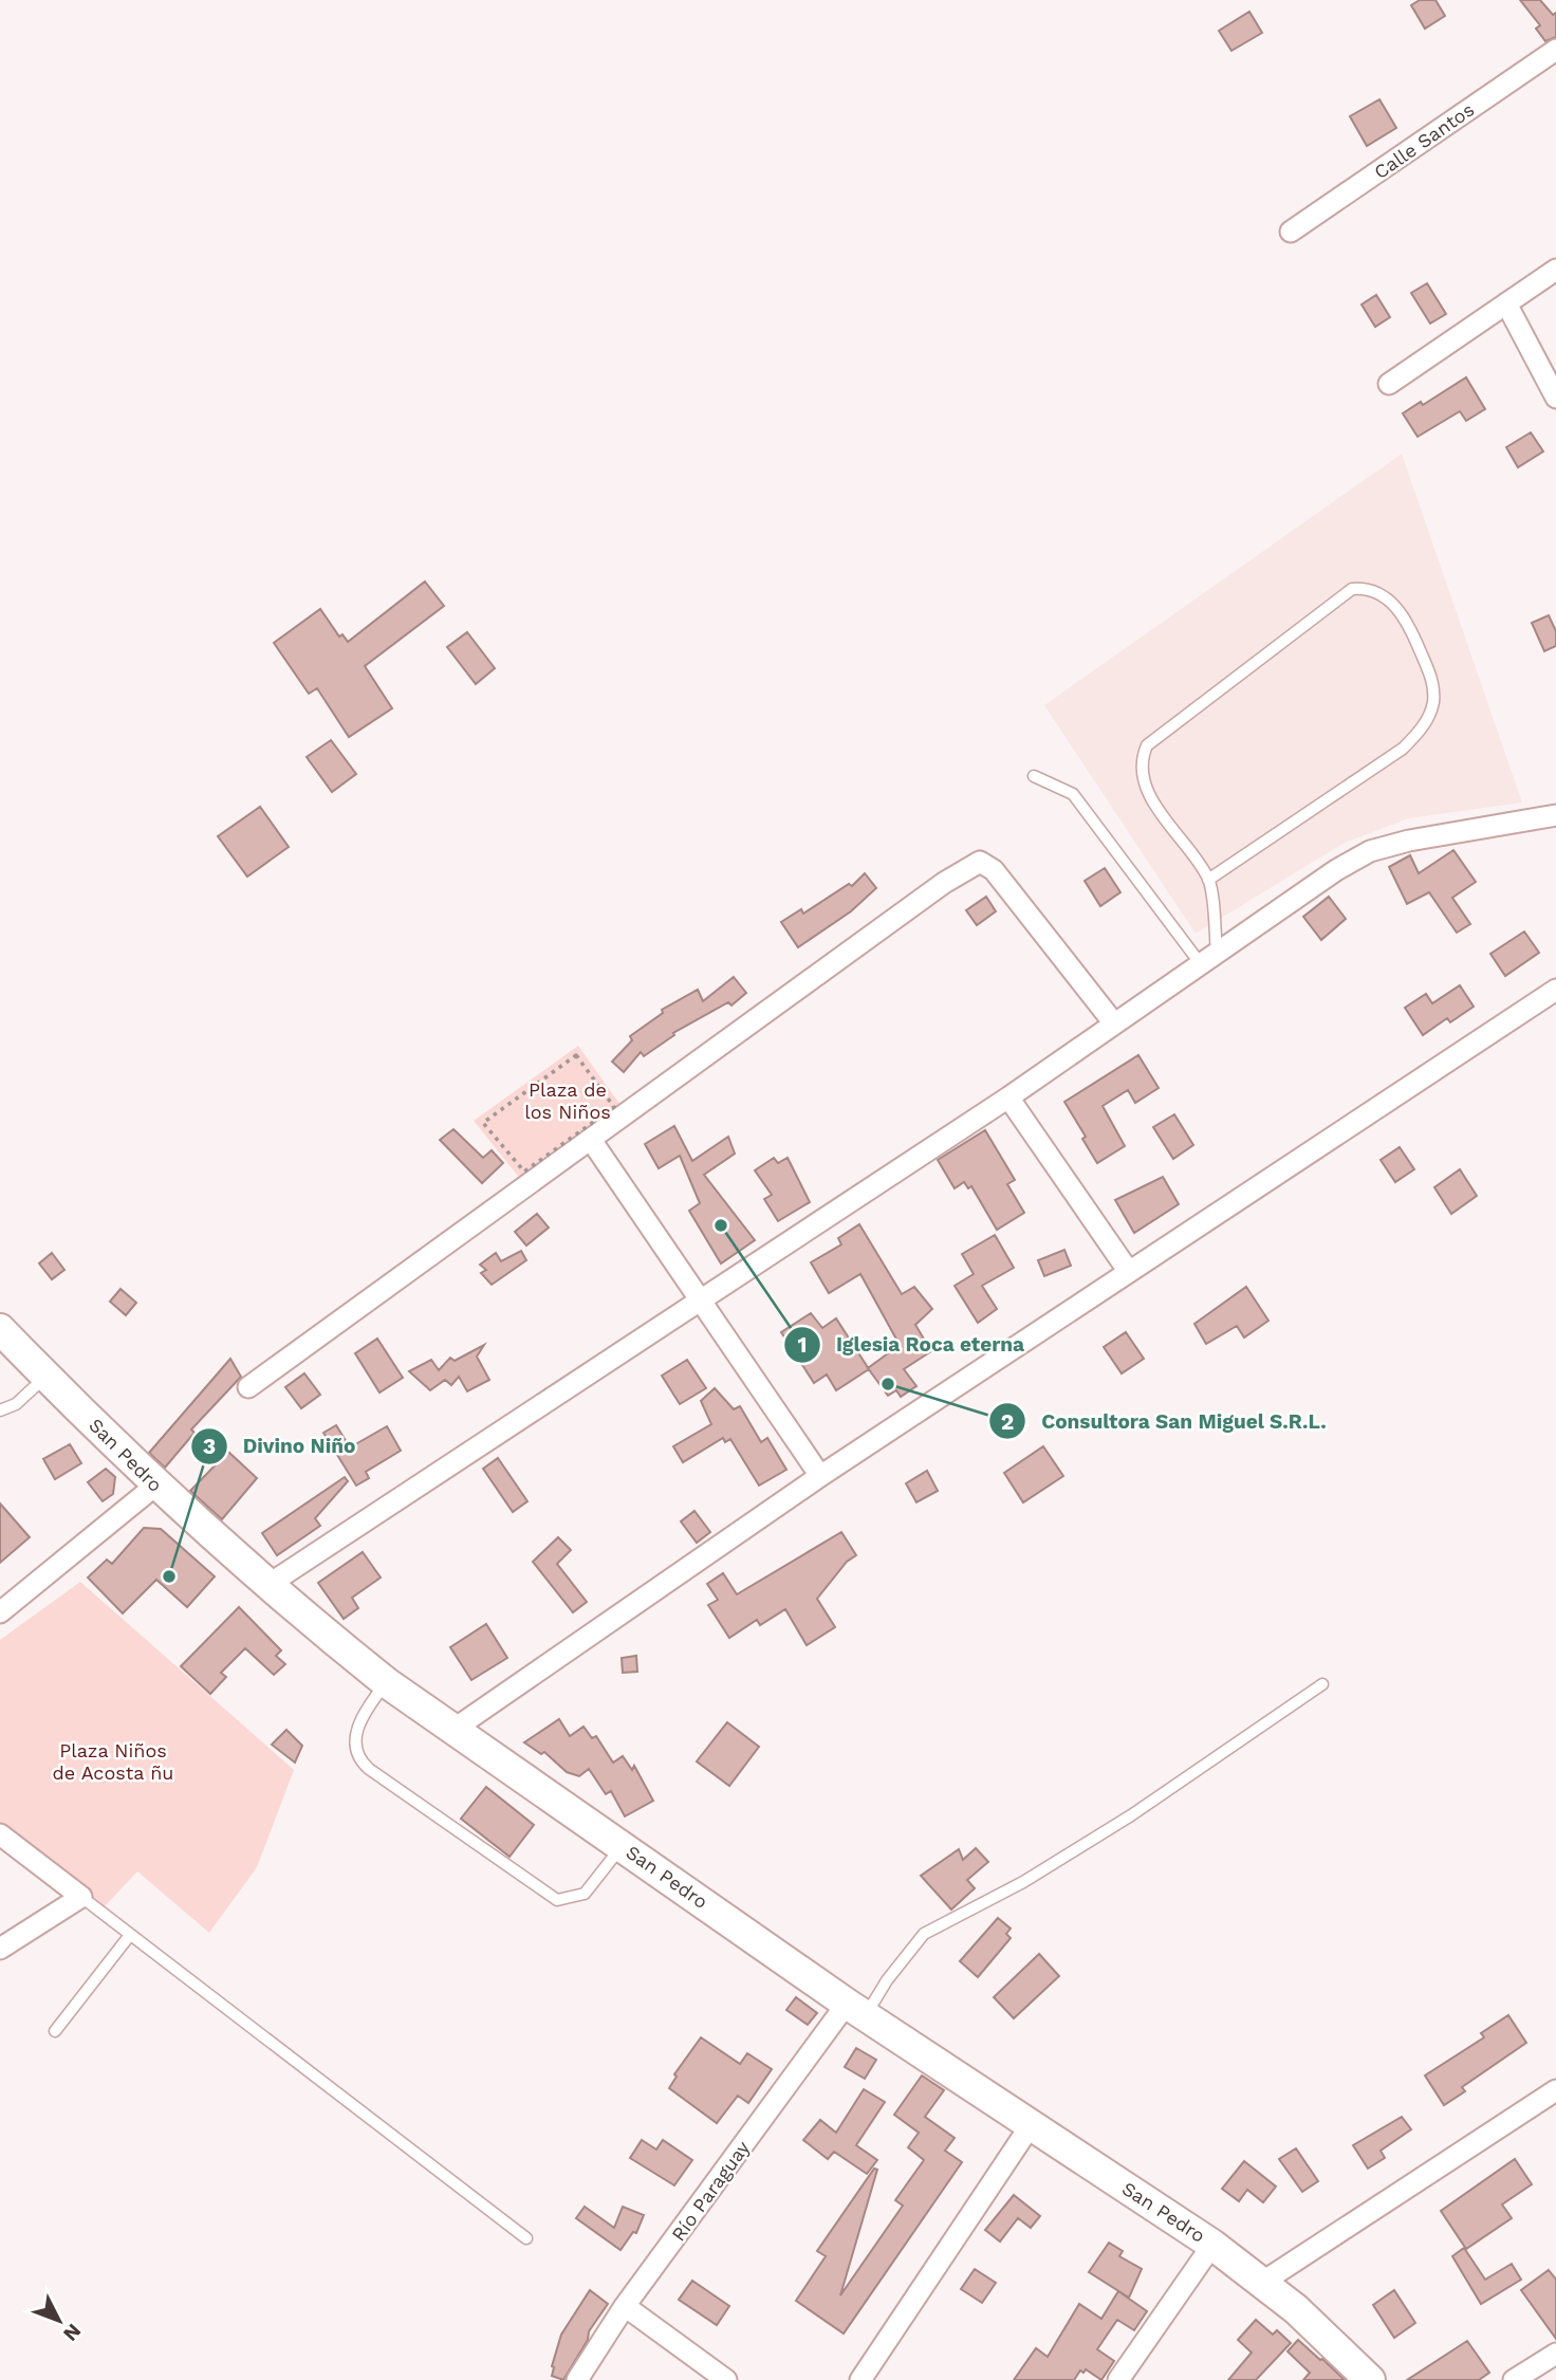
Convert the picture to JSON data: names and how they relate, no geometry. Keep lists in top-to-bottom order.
{
  "streets": {
    "main road": ["San Pedro"],
    "street": ["Calle Santos", "Río Paraguay"]
  },
  "crossings": [
    ["San Pedro", "Río Paraguay"]
  ],
  "parks": ["Plaza de los Niños", "Plaza Niños de Acosta ñu"],
  "places": ["Iglesia Roca eterna", "Consultora San Miguel S.R.L.", "Divino Niño"],
  "north": "bottom right"
}
